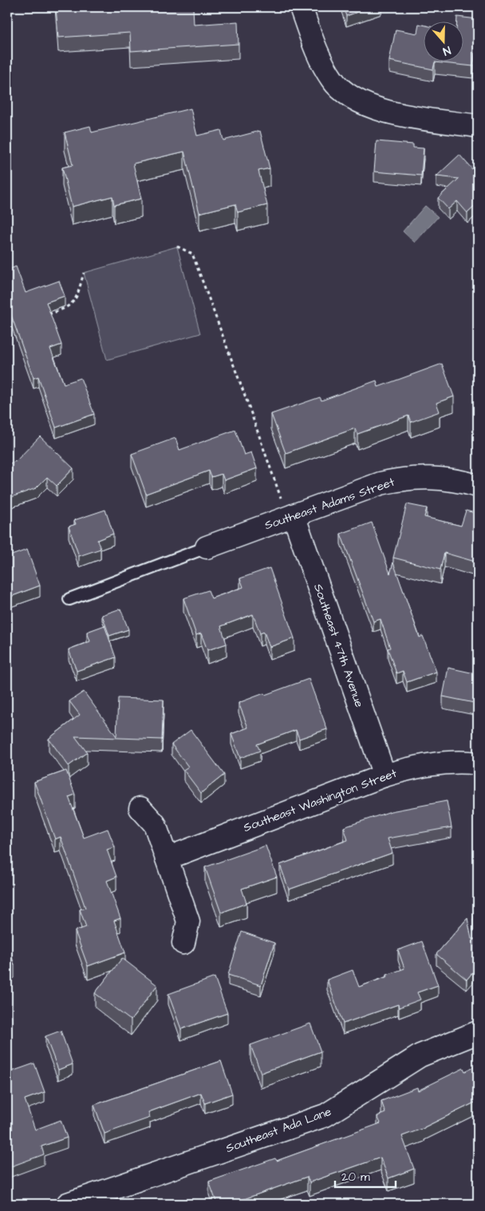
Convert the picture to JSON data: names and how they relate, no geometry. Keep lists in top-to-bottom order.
{
  "streets": {
    "street": [
      "Southeast Adams Street",
      "Southeast 47th Avenue",
      "Southeast Washington Street",
      "Southeast Ada Lane"
    ]
  },
  "crossings": [
    ["Southeast Adams Street", "Southeast 47th Avenue"],
    ["Southeast 47th Avenue", "Southeast Washington Street"]
  ],
  "scale_bar": "20 m",
  "north": "bottom"
}
